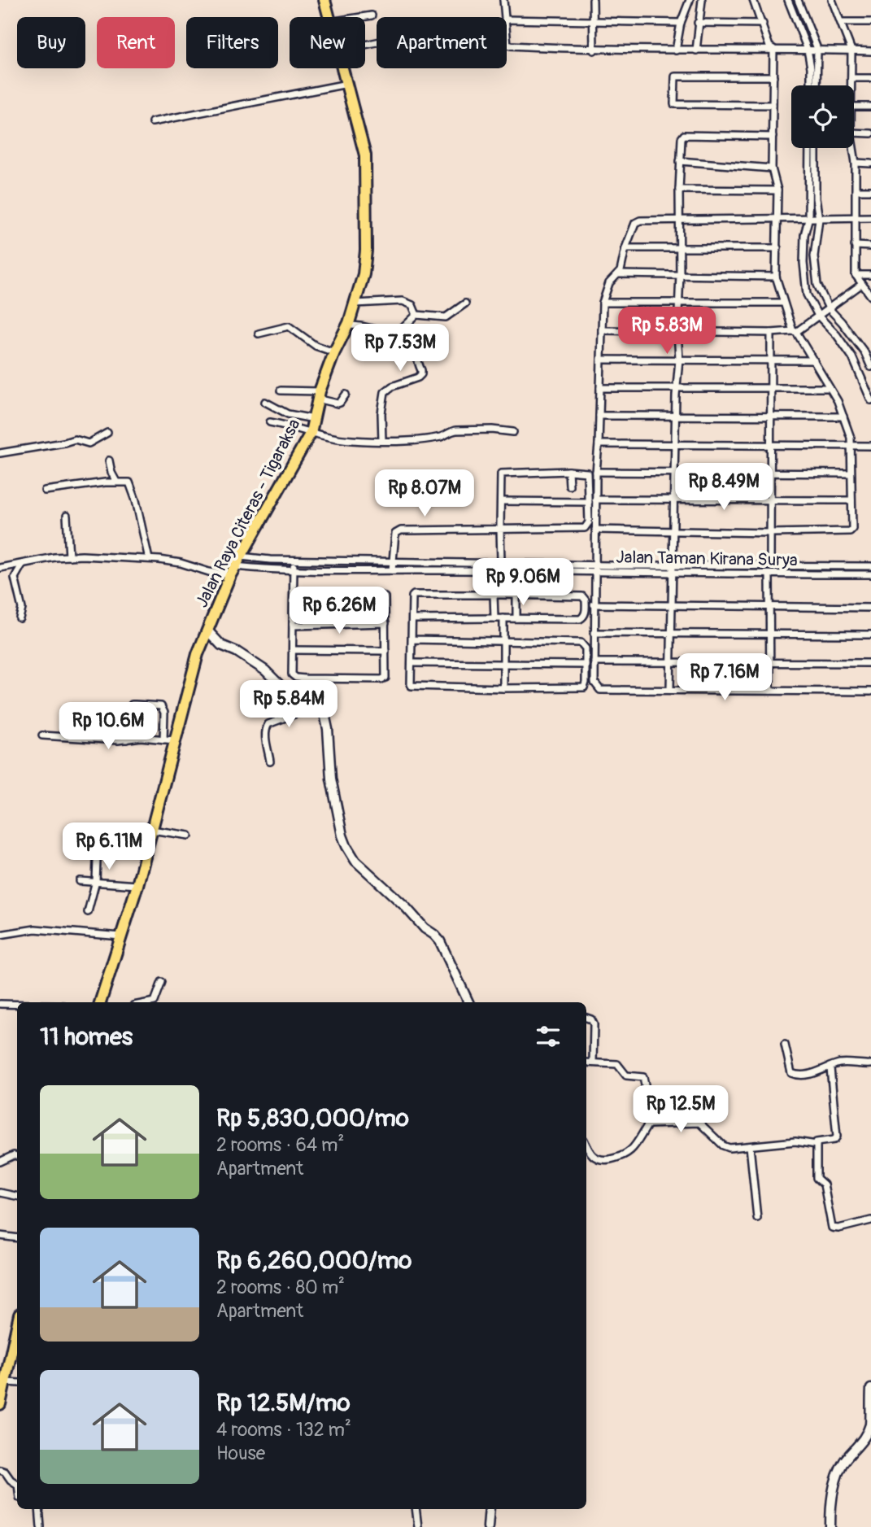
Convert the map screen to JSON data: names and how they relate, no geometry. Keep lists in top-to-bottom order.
{
  "streets": {
    "main road": ["Jalan Raya Citeras - Tigaraksa"],
    "street": ["Jalan Taman Kirana Surya"]
  },
  "crossings": [
    ["Jalan Raya Citeras - Tigaraksa", "Jalan Taman Kirana Surya"]
  ],
  "page": {
    "chip": [
      "Buy",
      "Rent",
      "Filters",
      "New",
      "Apartment"
    ],
    "price": [
      "Rp 5.83M",
      "Rp 7.53M",
      "Rp 8.49M",
      "Rp 8.07M",
      "Rp 9.06M",
      "Rp 6.26M",
      "Rp 7.16M",
      "Rp 5.84M",
      "Rp 10.6M",
      "Rp 6.11M",
      "Rp 12.5M"
    ],
    "heading": "11 homes",
    "list": [
      {
        "name": "Rp 5,830,000/mo",
        "note": "2 rooms · 64 m² · Apartment"
      },
      {
        "name": "Rp 6,260,000/mo",
        "note": "2 rooms · 80 m² · Apartment"
      },
      {
        "name": "Rp 12.5M/mo",
        "note": "4 rooms · 132 m² · House"
      }
    ]
  }
}
